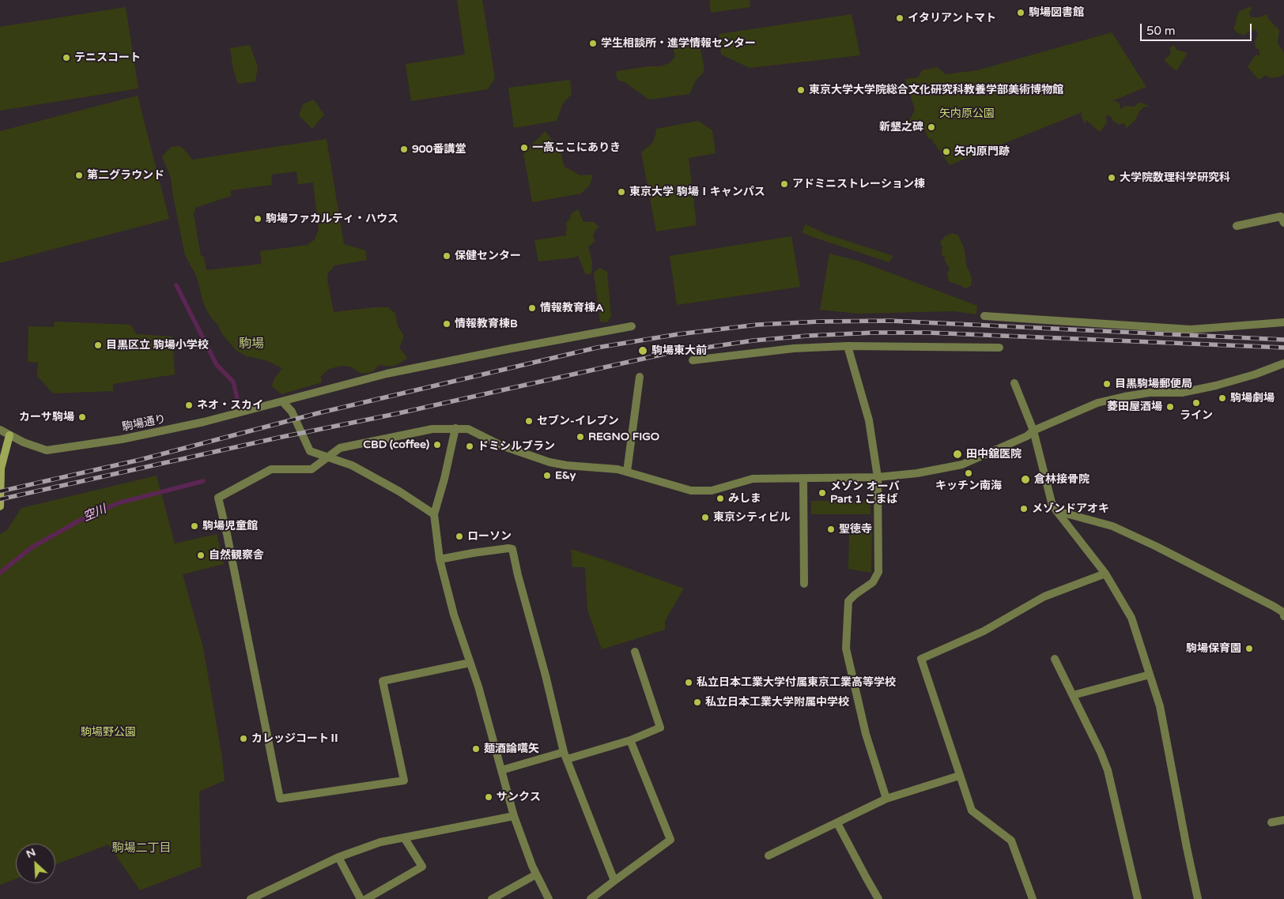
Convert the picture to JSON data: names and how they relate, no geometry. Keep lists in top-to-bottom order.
{
  "streets": {
    "street": ["駒場通り"]
  },
  "districts": ["駒場", "駒場二丁目"],
  "water": ["空川"],
  "parks": ["矢内原公園", "駒場野公園"],
  "places": [
    "駒場図書館",
    "イタリアントマト",
    "学生相談所・進学情報センター",
    "テニスコート",
    "東京大学大学院総合文化研究科教養学部美術博物館",
    "新墾之碑",
    "一高ここにありき",
    "900番講堂",
    "矢内原門跡",
    "第二グラウンド",
    "大学院数理科学研究科",
    "アドミニストレーション棟",
    "東京大学 駒場Ⅰキャンパス",
    "駒場ファカルティ・ハウス",
    "保健センター",
    "情報教育棟A",
    "情報教育棟B",
    "目黒区立 駒場小学校",
    "駒場東大前",
    "目黒駒場郵便局",
    "駒場劇場",
    "ライン",
    "ネオ・スカイ",
    "菱田屋酒場",
    "カーサ駒場",
    "セブン-イレブン",
    "REGNO FIGO",
    "CBD (coffee)",
    "ドミシルブラン",
    "田中舘医院",
    "キッチン南海",
    "E&y",
    "倉林接骨院",
    "メゾン オーバ Part 1 こまば",
    "みしま",
    "メゾンドアオキ",
    "東京シティビル",
    "駒場児童館",
    "聖徳寺",
    "ローソン",
    "自然観察舎",
    "駒場保育園",
    "私立日本工業大学付属東京工業高等学校",
    "私立日本工業大学附属中学校",
    "カレッジコートⅡ",
    "麺酒論嚆矢",
    "サンクス"
  ],
  "scale_bar": "50 m",
  "north": "top left"
}
